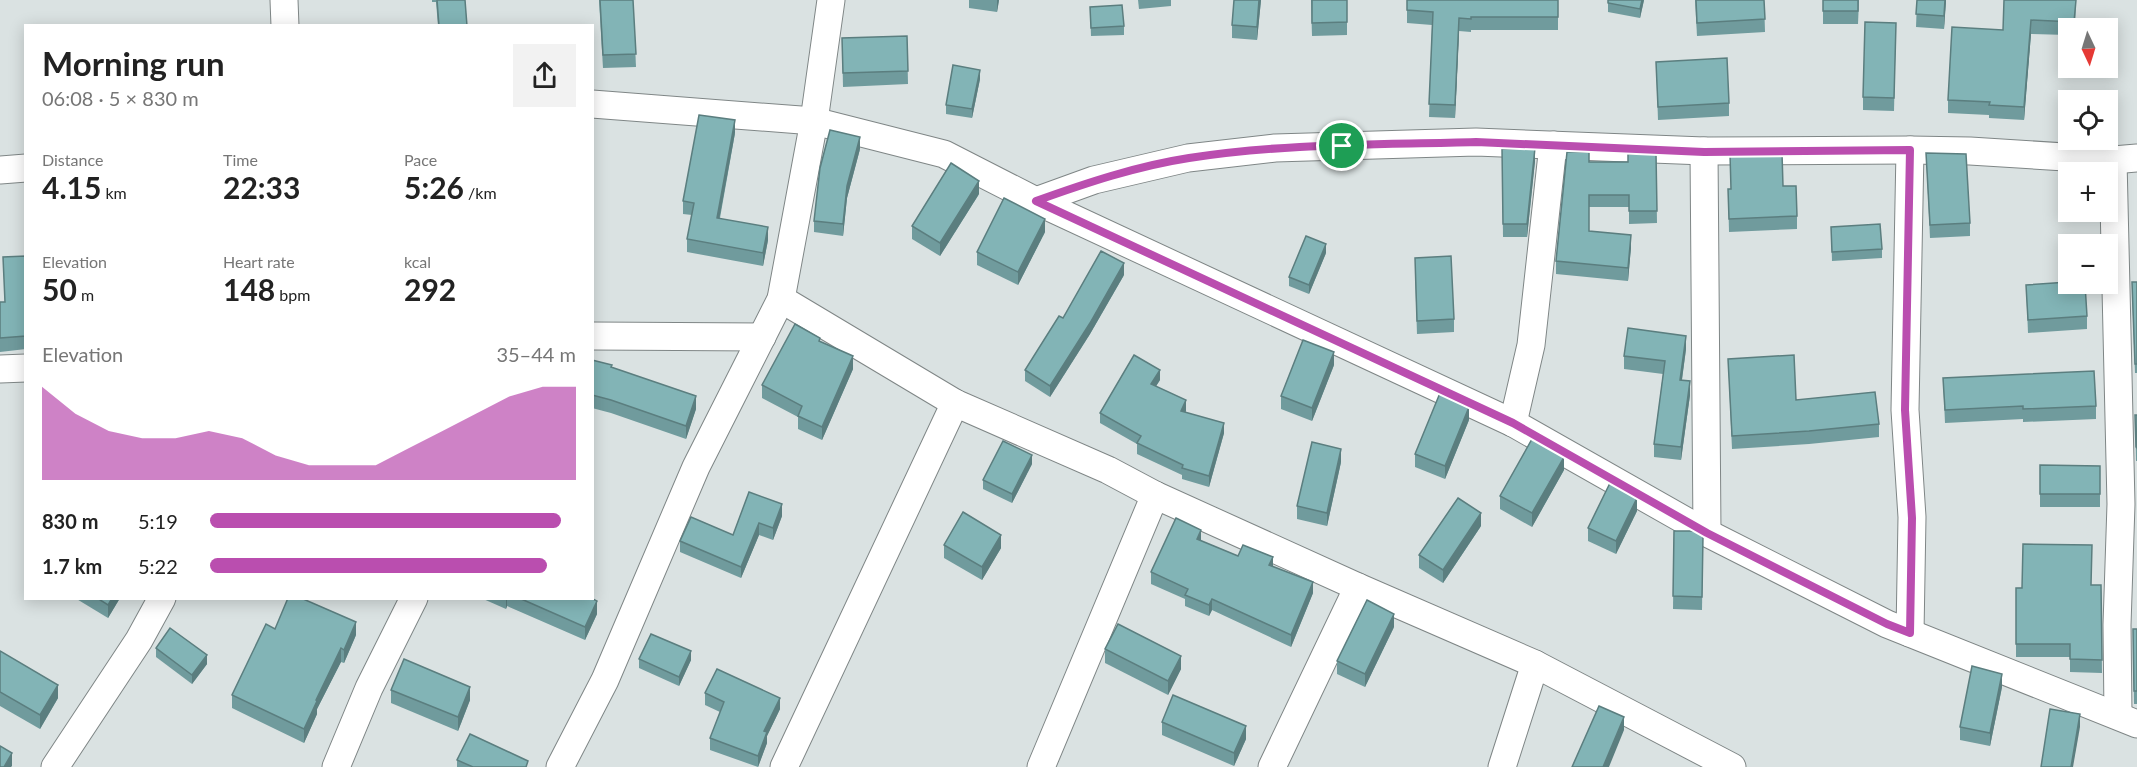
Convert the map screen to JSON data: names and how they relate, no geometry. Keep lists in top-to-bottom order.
{
  "north": "bottom",
  "page": {
    "map_buttons": ["+", "−"],
    "heading": ["Morning run", "06:08 · 5 × 830 m"],
    "stats": [
      ["Distance", "4.15 km"],
      ["Time", "22:33"],
      ["Pace", "5:26 /km"],
      ["Elevation", "50 m"],
      ["Heart rate", "148 bpm"],
      ["kcal", "292"]
    ],
    "chart": ["Elevation", "35–44 m"],
    "list": [
      {
        "name": "830 m",
        "note": "5:19"
      },
      {
        "name": "1.7 km",
        "note": "5:22"
      }
    ]
  }
}
